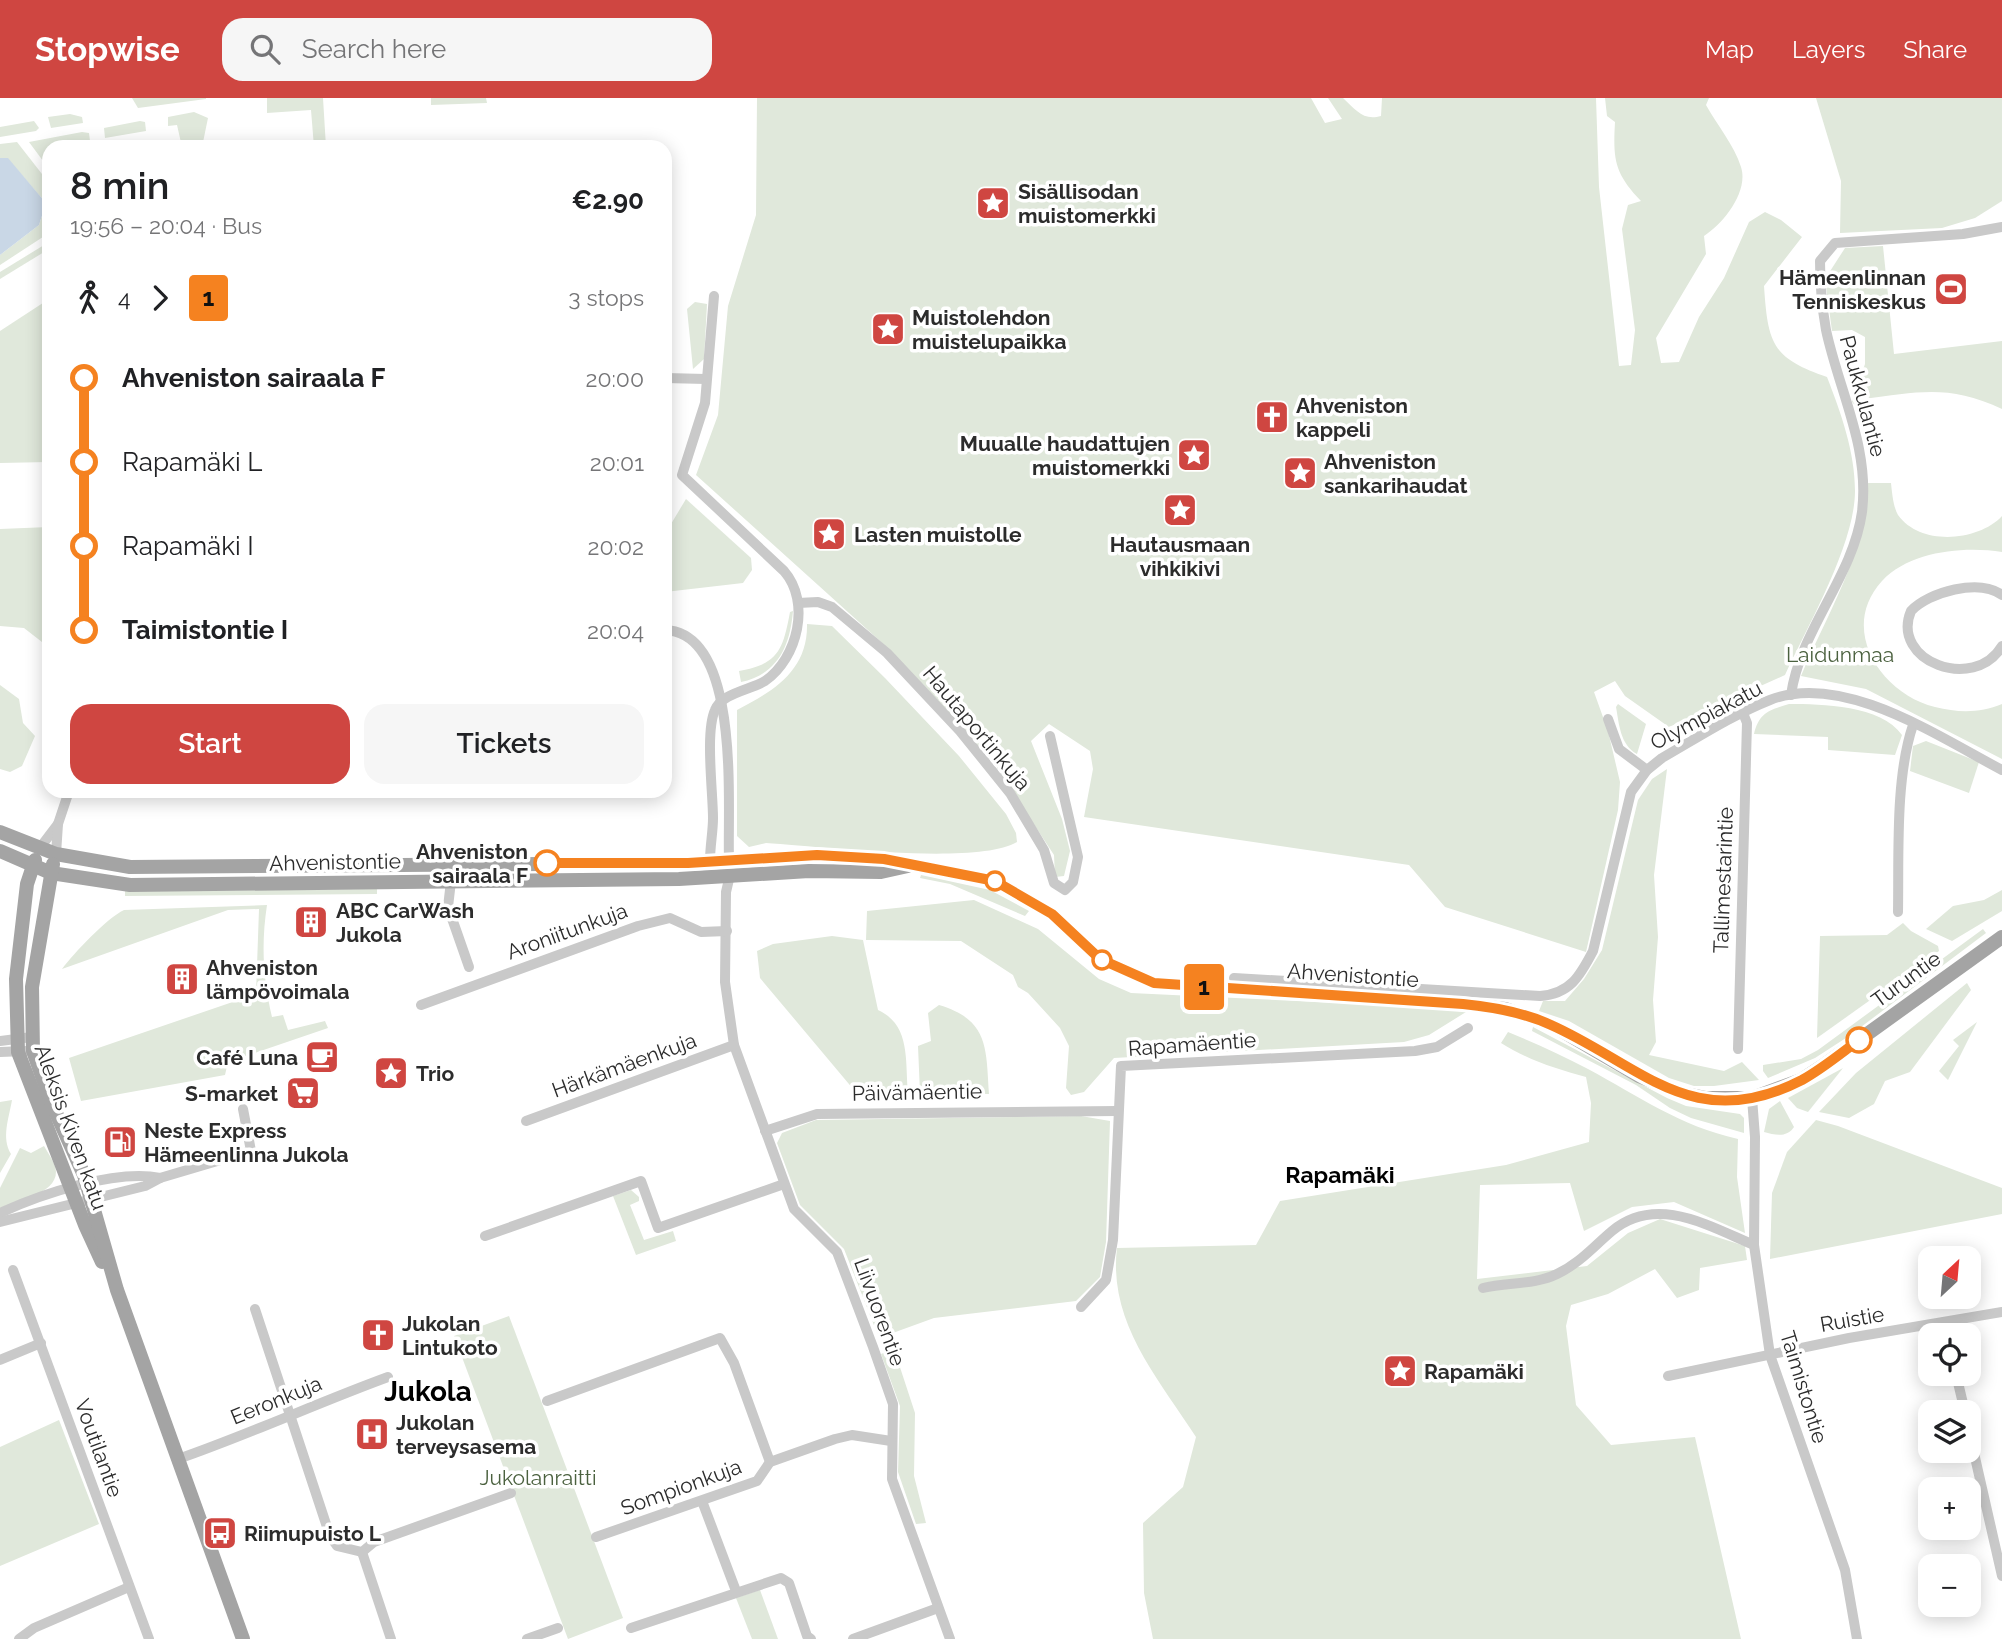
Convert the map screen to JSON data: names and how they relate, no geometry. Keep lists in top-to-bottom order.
{
  "streets": {
    "main road": ["Ahvenistontie", "Turuntie", "Aleksis Kiven katu"],
    "street": [
      "Paukkulantie",
      "Olympiakatu",
      "Hautaportinkuja",
      "Tallimestarintie",
      "Aroniitunkuja",
      "Rapamäentie",
      "Härkämäenkuja",
      "Päivämäentie",
      "Liivuorentie",
      "Ruistie",
      "Taimistontie",
      "Eeronkuja",
      "Voutilantie",
      "Sompionkuja"
    ]
  },
  "crossings": [
    ["Paukkulantie", "Olympiakatu"],
    ["Olympiakatu", "Tallimestarintie"],
    ["Ahvenistontie", "Turuntie"],
    ["Ahvenistontie", "Aleksis Kiven katu"],
    ["Ahvenistontie", "Liivuorentie"],
    ["Ahvenistontie", "Taimistontie"],
    ["Aroniitunkuja", "Liivuorentie"],
    ["Rapamäentie", "Päivämäentie"],
    ["Härkämäenkuja", "Liivuorentie"],
    ["Päivämäentie", "Liivuorentie"],
    ["Aleksis Kiven katu", "Eeronkuja"],
    ["Liivuorentie", "Sompionkuja"],
    ["Ruistie", "Taimistontie"]
  ],
  "districts": ["Rapamäki", "Jukola"],
  "parks": ["Laidunmaa", "Jukolanraitti"],
  "places": {
    "place": [
      "Sisällisodan muistomerkki",
      "Muistolehdon muistelupaikka",
      "Muualle haudattujen muistomerkki",
      "Ahveniston sankarihaudat",
      "Hautausmaan vihkikivi",
      "Lasten muistolle",
      "Trio",
      "Rapamäki"
    ],
    "sports": ["Hämeenlinnan Tenniskeskus"],
    "church": ["Ahveniston kappeli", "Jukolan Lintukoto"],
    "other": ["Ahveniston sairaala F"],
    "building": ["ABC CarWash Jukola", "Ahveniston lämpövoimala"],
    "cafe": ["Café Luna"],
    "supermarket": ["S-market"],
    "fuel station": ["Neste Express Hämeenlinna Jukola"],
    "hospital": ["Jukolan terveysasema"],
    "bus stop": ["Riimupuisto L"]
  },
  "lines": ["bus line 1"],
  "north": "top right",
  "page": {
    "header": "Stopwise",
    "search": "Search here",
    "nav": ["Map", "Layers", "Share"],
    "on_map": "1",
    "heading": ["8 min", "19:56 – 20:04 · Bus", "€2.90"],
    "legs": ["4", "1", "3 stops"],
    "list": [
      {
        "name": "Ahveniston sairaala F",
        "value": "20:00"
      },
      {
        "name": "Rapamäki L",
        "value": "20:01"
      },
      {
        "name": "Rapamäki I",
        "value": "20:02"
      },
      {
        "name": "Taimistontie I",
        "value": "20:04"
      }
    ],
    "buttons": ["Start", "Tickets"],
    "map_buttons": ["+", "−"]
  }
}
